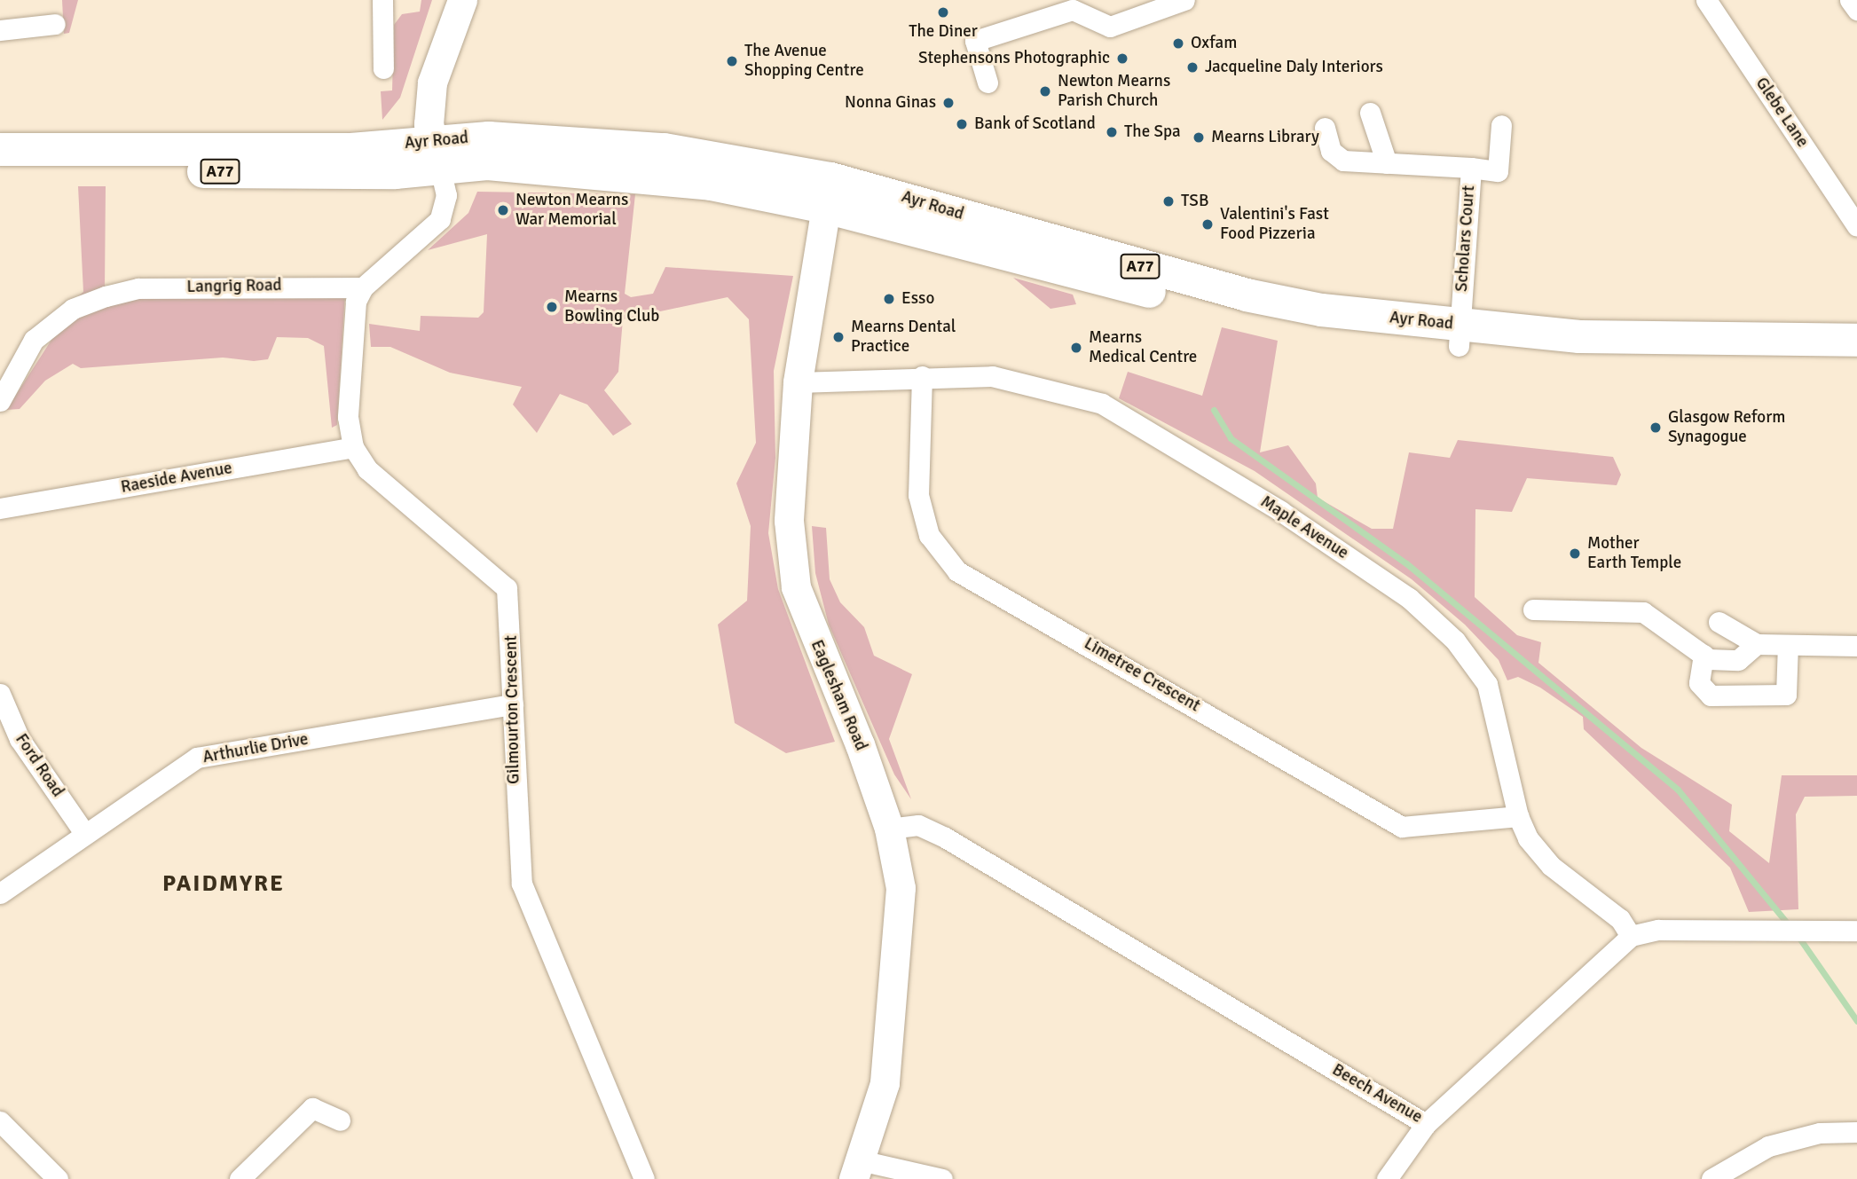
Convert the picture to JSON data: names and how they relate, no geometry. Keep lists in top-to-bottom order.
{
  "streets": {
    "main road": ["Ayr Road", "A77"],
    "street": [
      "Glebe Lane",
      "Scholars Court",
      "Langrig Road",
      "Raeside Avenue",
      "Maple Avenue",
      "Limetree Crescent",
      "Eaglesham Road",
      "Gilmourton Crescent",
      "Arthurlie Drive",
      "Ford Road",
      "Beech Avenue"
    ]
  },
  "crossings": [
    ["Ayr Road", "Scholars Court"],
    ["Ayr Road", "Eaglesham Road"],
    ["Langrig Road", "Gilmourton Crescent"],
    ["Raeside Avenue", "Gilmourton Crescent"],
    ["Maple Avenue", "Limetree Crescent"],
    ["Maple Avenue", "Eaglesham Road"],
    ["Maple Avenue", "Beech Avenue"],
    ["Eaglesham Road", "Beech Avenue"],
    ["Gilmourton Crescent", "Arthurlie Drive"],
    ["Arthurlie Drive", "Ford Road"]
  ],
  "districts": ["PAIDMYRE"],
  "places": [
    "The Diner",
    "Oxfam",
    "Stephensons Photographic",
    "The Avenue Shopping Centre",
    "Jacqueline Daly Interiors",
    "Newton Mearns Parish Church",
    "Nonna Ginas",
    "Bank of Scotland",
    "The Spa",
    "Mearns Library",
    "TSB",
    "Newton Mearns War Memorial",
    "Valentini's Fast Food Pizzeria",
    "Esso",
    "Mearns Bowling Club",
    "Mearns Dental Practice",
    "Mearns Medical Centre",
    "Glasgow Reform Synagogue",
    "Mother Earth Temple"
  ]
}
